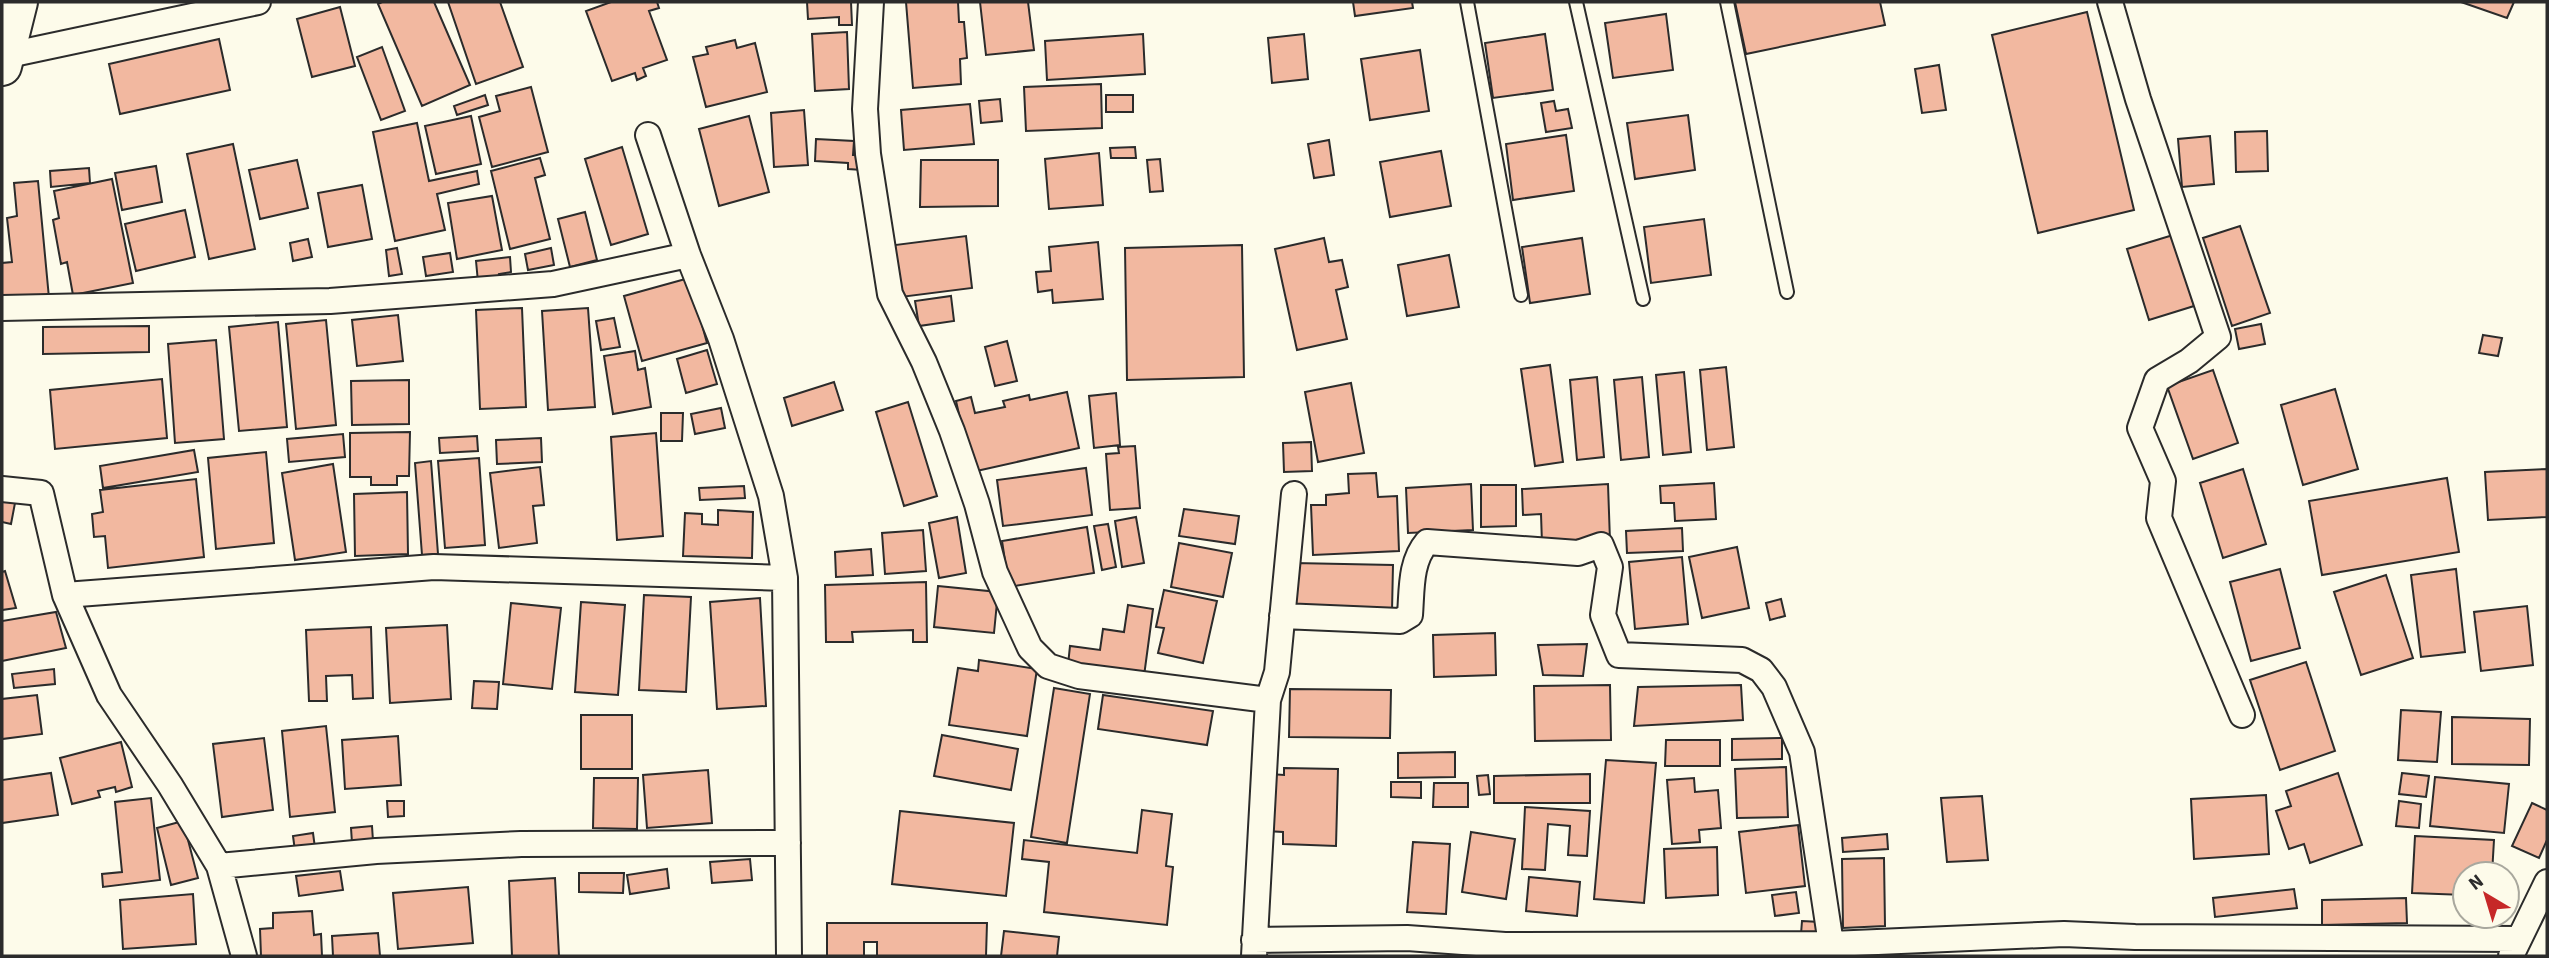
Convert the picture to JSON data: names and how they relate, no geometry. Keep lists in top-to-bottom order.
{
  "north": "top left"
}
